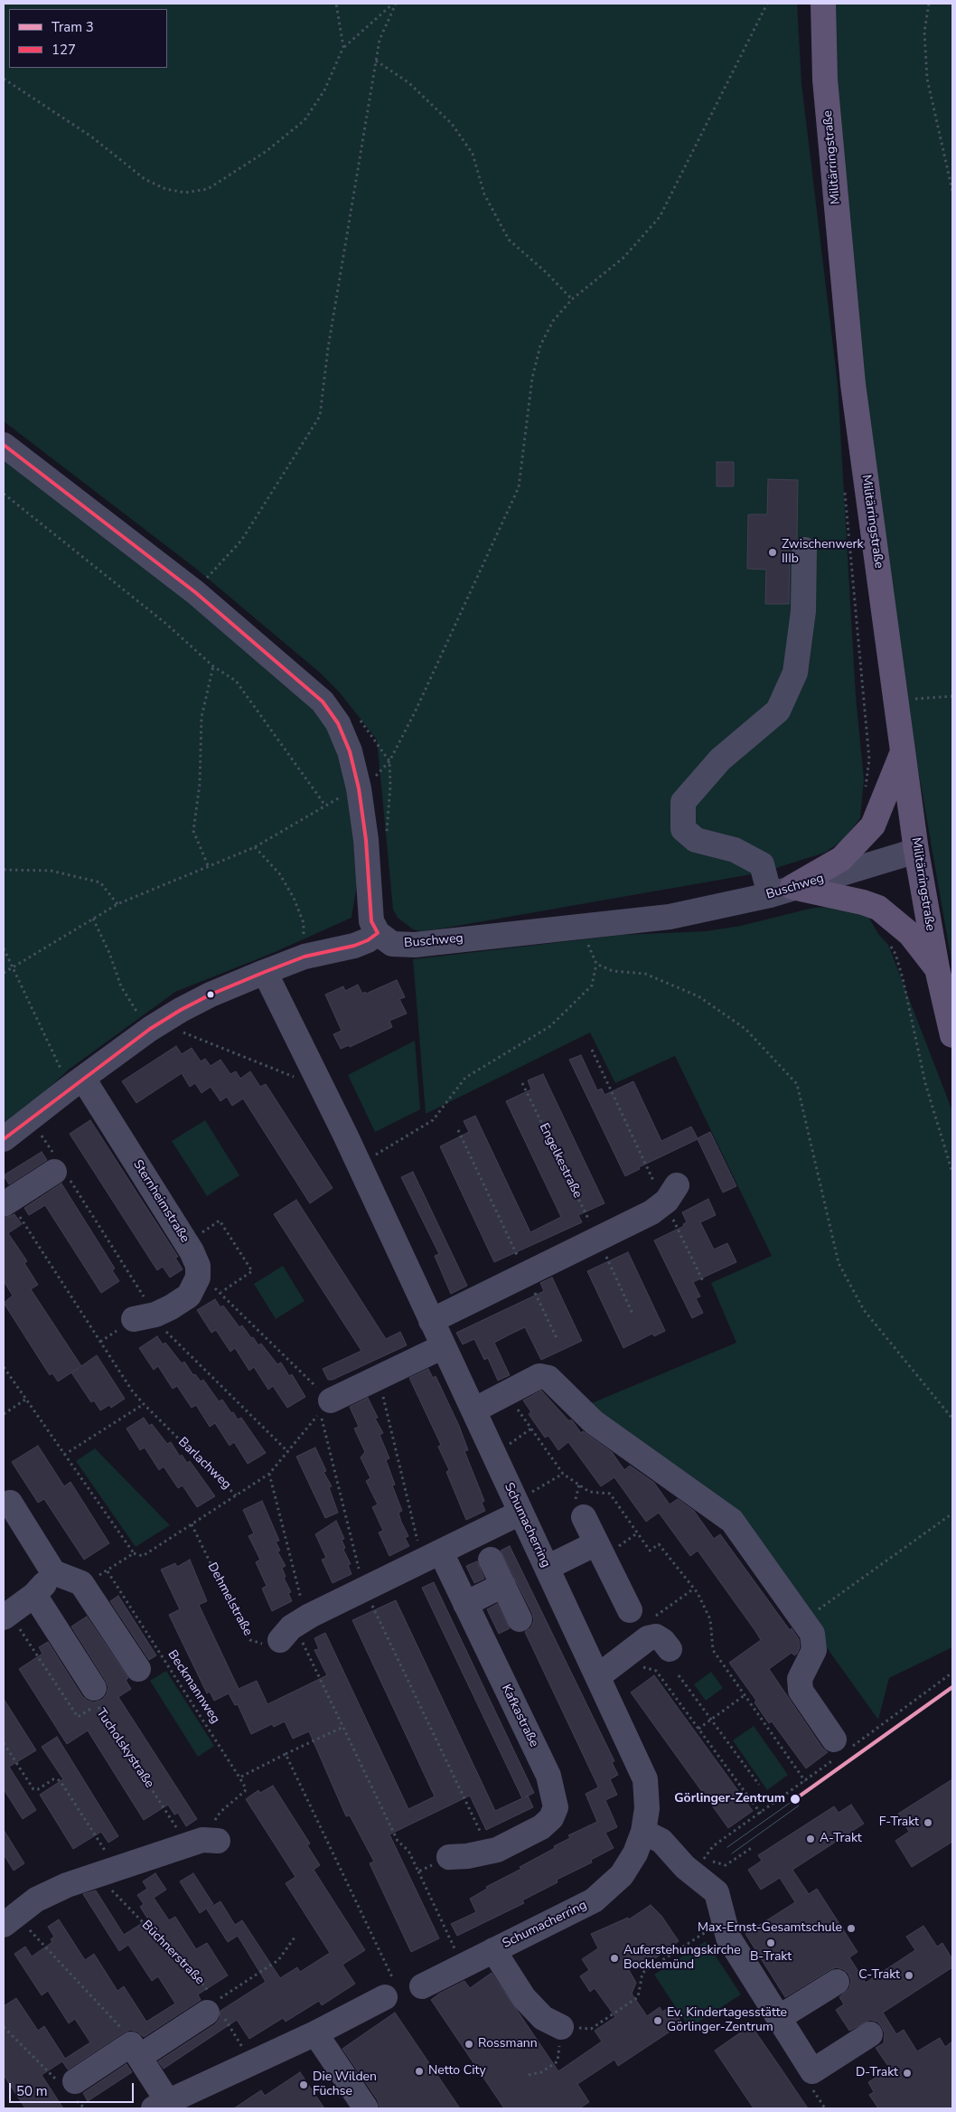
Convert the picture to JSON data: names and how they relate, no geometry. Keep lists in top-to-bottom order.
{
  "streets": {
    "main road": ["Militärringstraße"],
    "street": [
      "Buschweg",
      "Sternheimstraße",
      "Schumacherring",
      "Kafkastraße"
    ],
    "path": [
      "Engelkestraße",
      "Barlachweg",
      "Dehmelstraße",
      "Beckmannweg",
      "Tucholskystraße",
      "Büchnerstraße"
    ]
  },
  "crossings": [
    ["Militärringstraße", "Buschweg"]
  ],
  "places": [
    "Zwischenwerk IIIb",
    "Görlinger-Zentrum",
    "F-Trakt",
    "A-Trakt",
    "Max-Ernst-Gesamtschule",
    "B-Trakt",
    "Auferstehungskirche Bocklemünd",
    "C-Trakt",
    "Ev. Kindertagesstätte Görlinger-Zentrum",
    "Rossmann",
    "Netto City",
    "D-Trakt",
    "Die Wilden Füchse"
  ],
  "lines": ["transit line 127", "tram line 3"],
  "legend": ["Tram 3", "127"],
  "scale_bar": "50 m"
}
